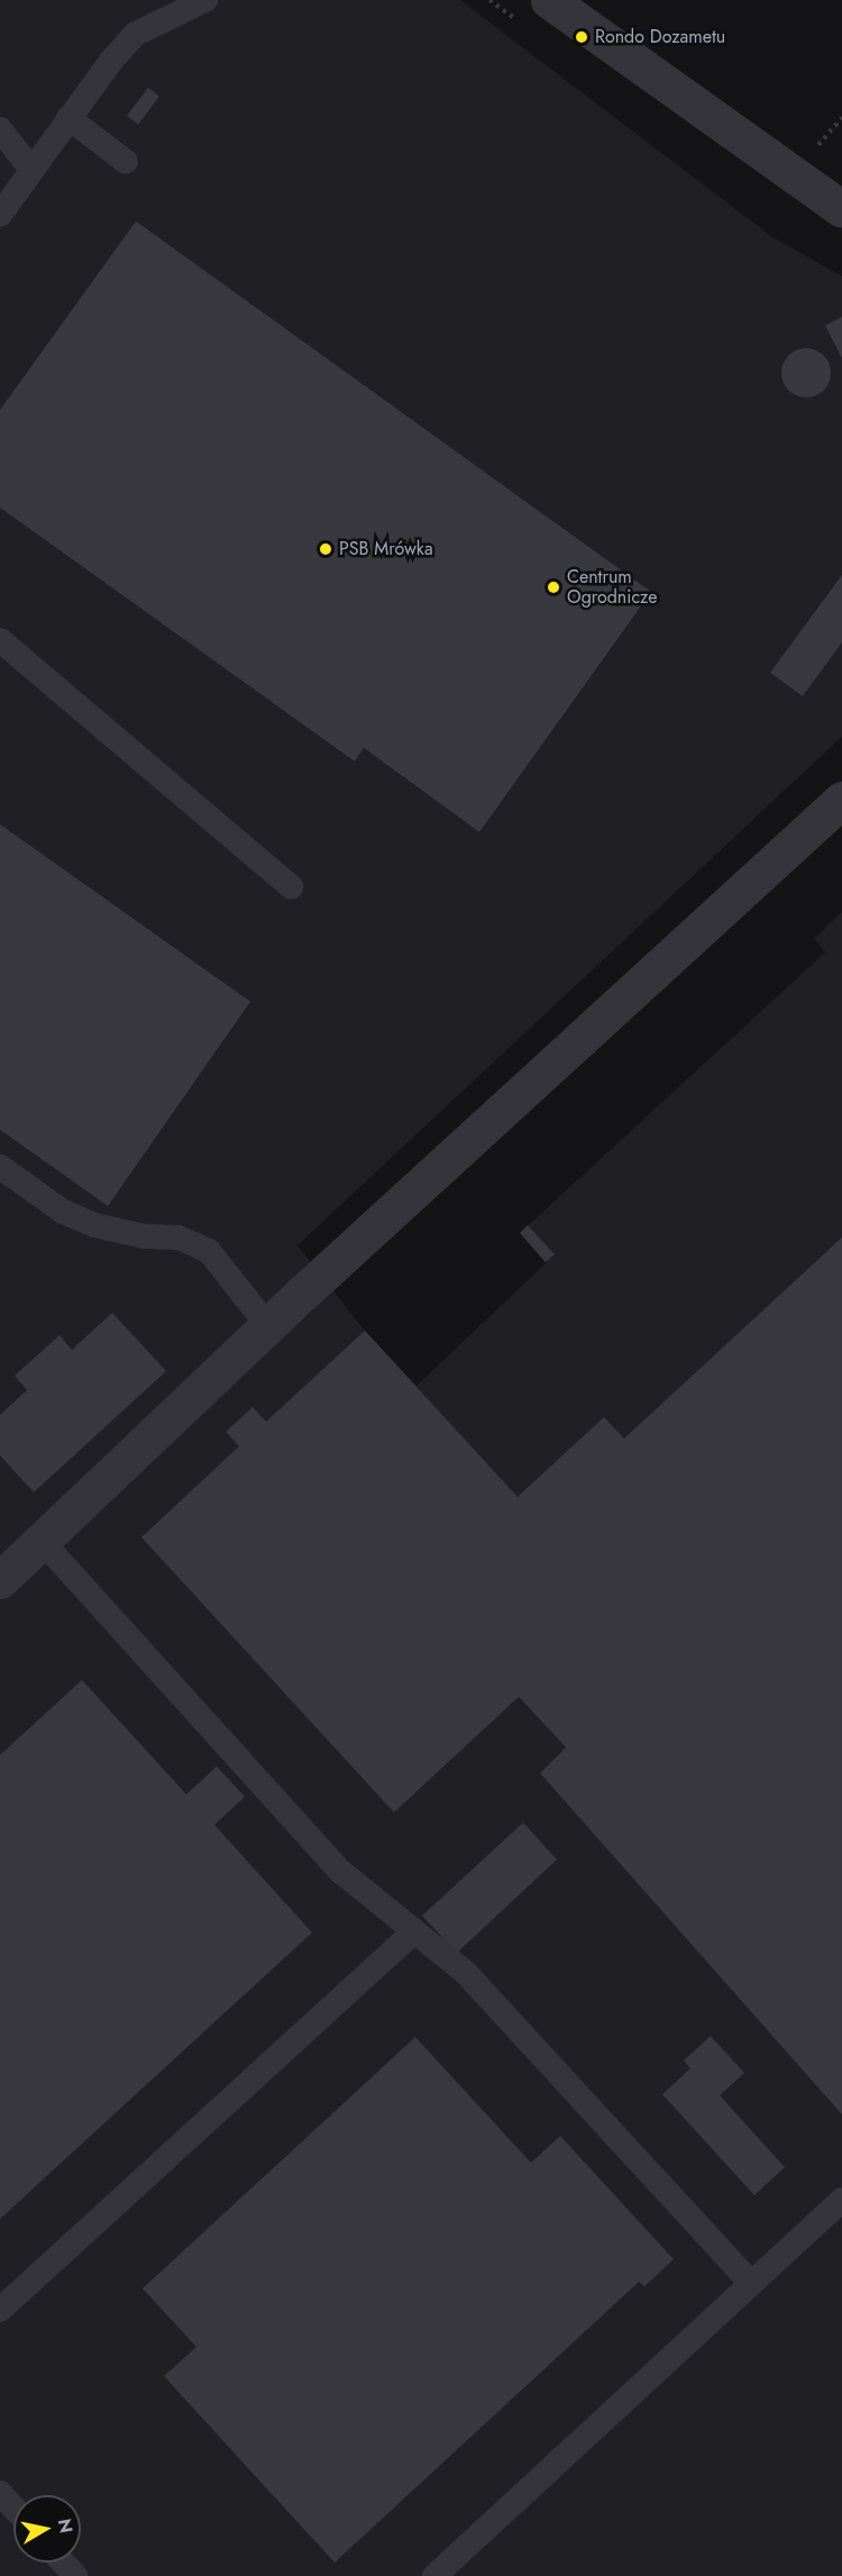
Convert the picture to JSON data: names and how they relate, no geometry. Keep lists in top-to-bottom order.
{
  "places": ["Rondo Dozametu", "PSB Mrówka", "Centrum Ogrodnicze"],
  "north": "right"
}
